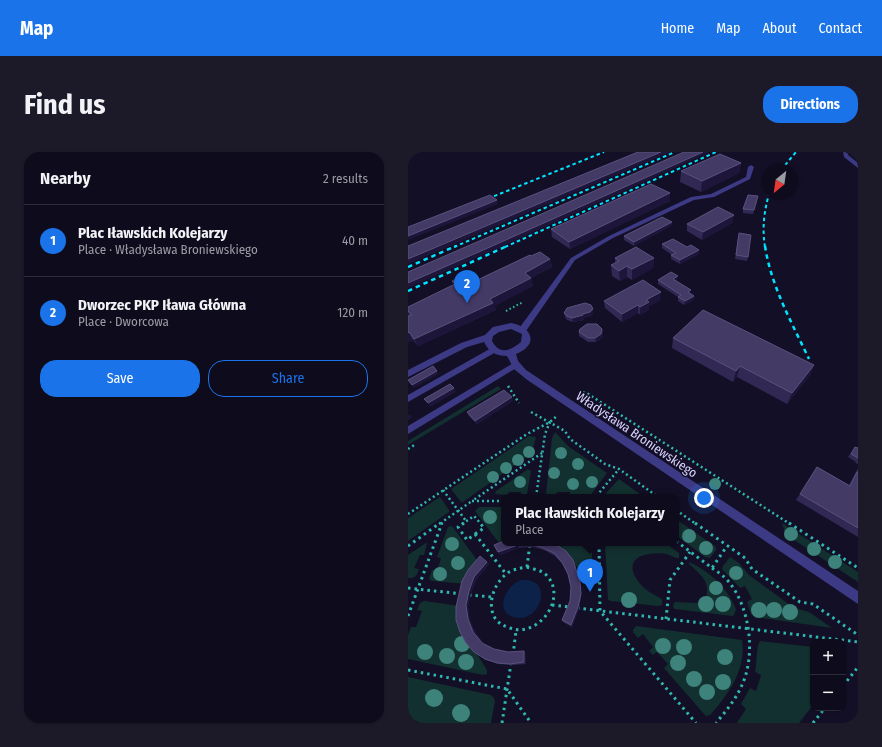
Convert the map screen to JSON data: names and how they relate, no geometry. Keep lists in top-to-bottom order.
{
  "streets": {
    "street": ["Władysława Broniewskiego"]
  },
  "north": "bottom left",
  "page": {
    "header": "Map",
    "nav": [
      "Home",
      "Map",
      "About",
      "Contact"
    ],
    "buttons": [
      "Directions",
      ["Save", "Share"]
    ],
    "title": "Find us",
    "heading": ["Nearby", "2 results"],
    "list": [
      {
        "mark": "1",
        "name": "Plac Iławskich Kolejarzy",
        "note": "Place · Władysława Broniewskiego",
        "value": "40 m"
      },
      {
        "mark": "2",
        "name": "Dworzec PKP Iława Główna",
        "note": "Place · Dworcowa",
        "value": "120 m"
      }
    ],
    "pins": ["2", "1"],
    "popup": ["Plac Iławskich Kolejarzy", "Place"],
    "map_buttons": ["+", "−"]
  }
}
